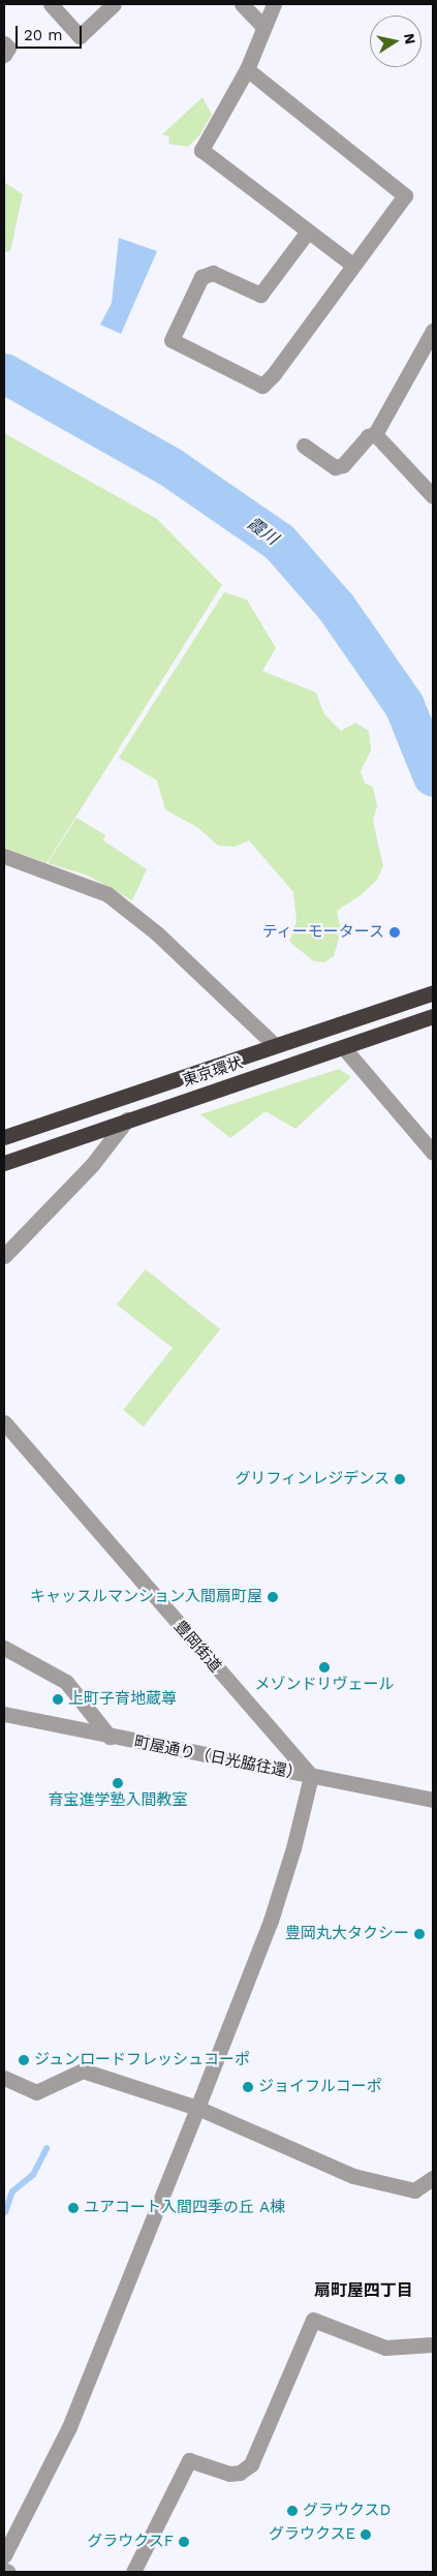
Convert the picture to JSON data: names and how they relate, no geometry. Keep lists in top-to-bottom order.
{
  "streets": {
    "highway": ["東京環状"],
    "street": ["豊岡街道", "町屋通り（日光脇往還）"]
  },
  "crossings": [
    ["豊岡街道", "町屋通り（日光脇往還）"]
  ],
  "districts": ["扇町屋四丁目"],
  "water": ["霞川"],
  "places": [
    "ティーモータース",
    "グリフィンレジデンス",
    "キャッスルマンション入間扇町屋",
    "メゾンドリヴェール",
    "上町子育地蔵尊",
    "育宝進学塾入間教室",
    "豊岡丸大タクシー",
    "ジュンロードフレッシュコーポ",
    "ジョイフルコーポ",
    "ユアコート入間四季の丘 A棟",
    "グラウクスD",
    "グラウクスE",
    "グラウクスF"
  ],
  "scale_bar": "20 m",
  "north": "right"
}
